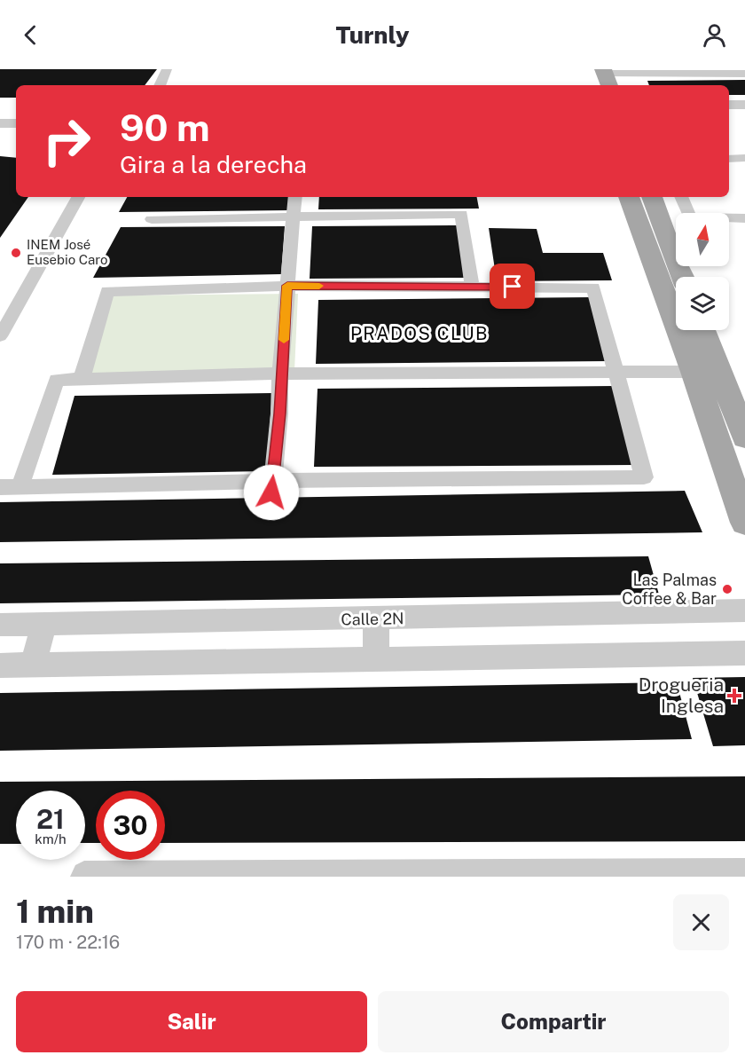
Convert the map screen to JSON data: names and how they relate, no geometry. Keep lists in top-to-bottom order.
{
  "streets": {
    "street": ["Calle 2N"]
  },
  "districts": ["PRADOS CLUB"],
  "places": {
    "other": ["INEM José Eusebio Caro", "Las Palmas Coffee & Bar"],
    "health": ["Drogueria Inglesa"]
  },
  "north": "top",
  "page": {
    "header": "Turnly",
    "turn": ["90 m", "Gira a la derecha"],
    "speed": "21 km/h",
    "limit": "30",
    "heading": ["1 min", "170 m · 22:16"],
    "buttons": ["Salir", "Compartir"]
  }
}
